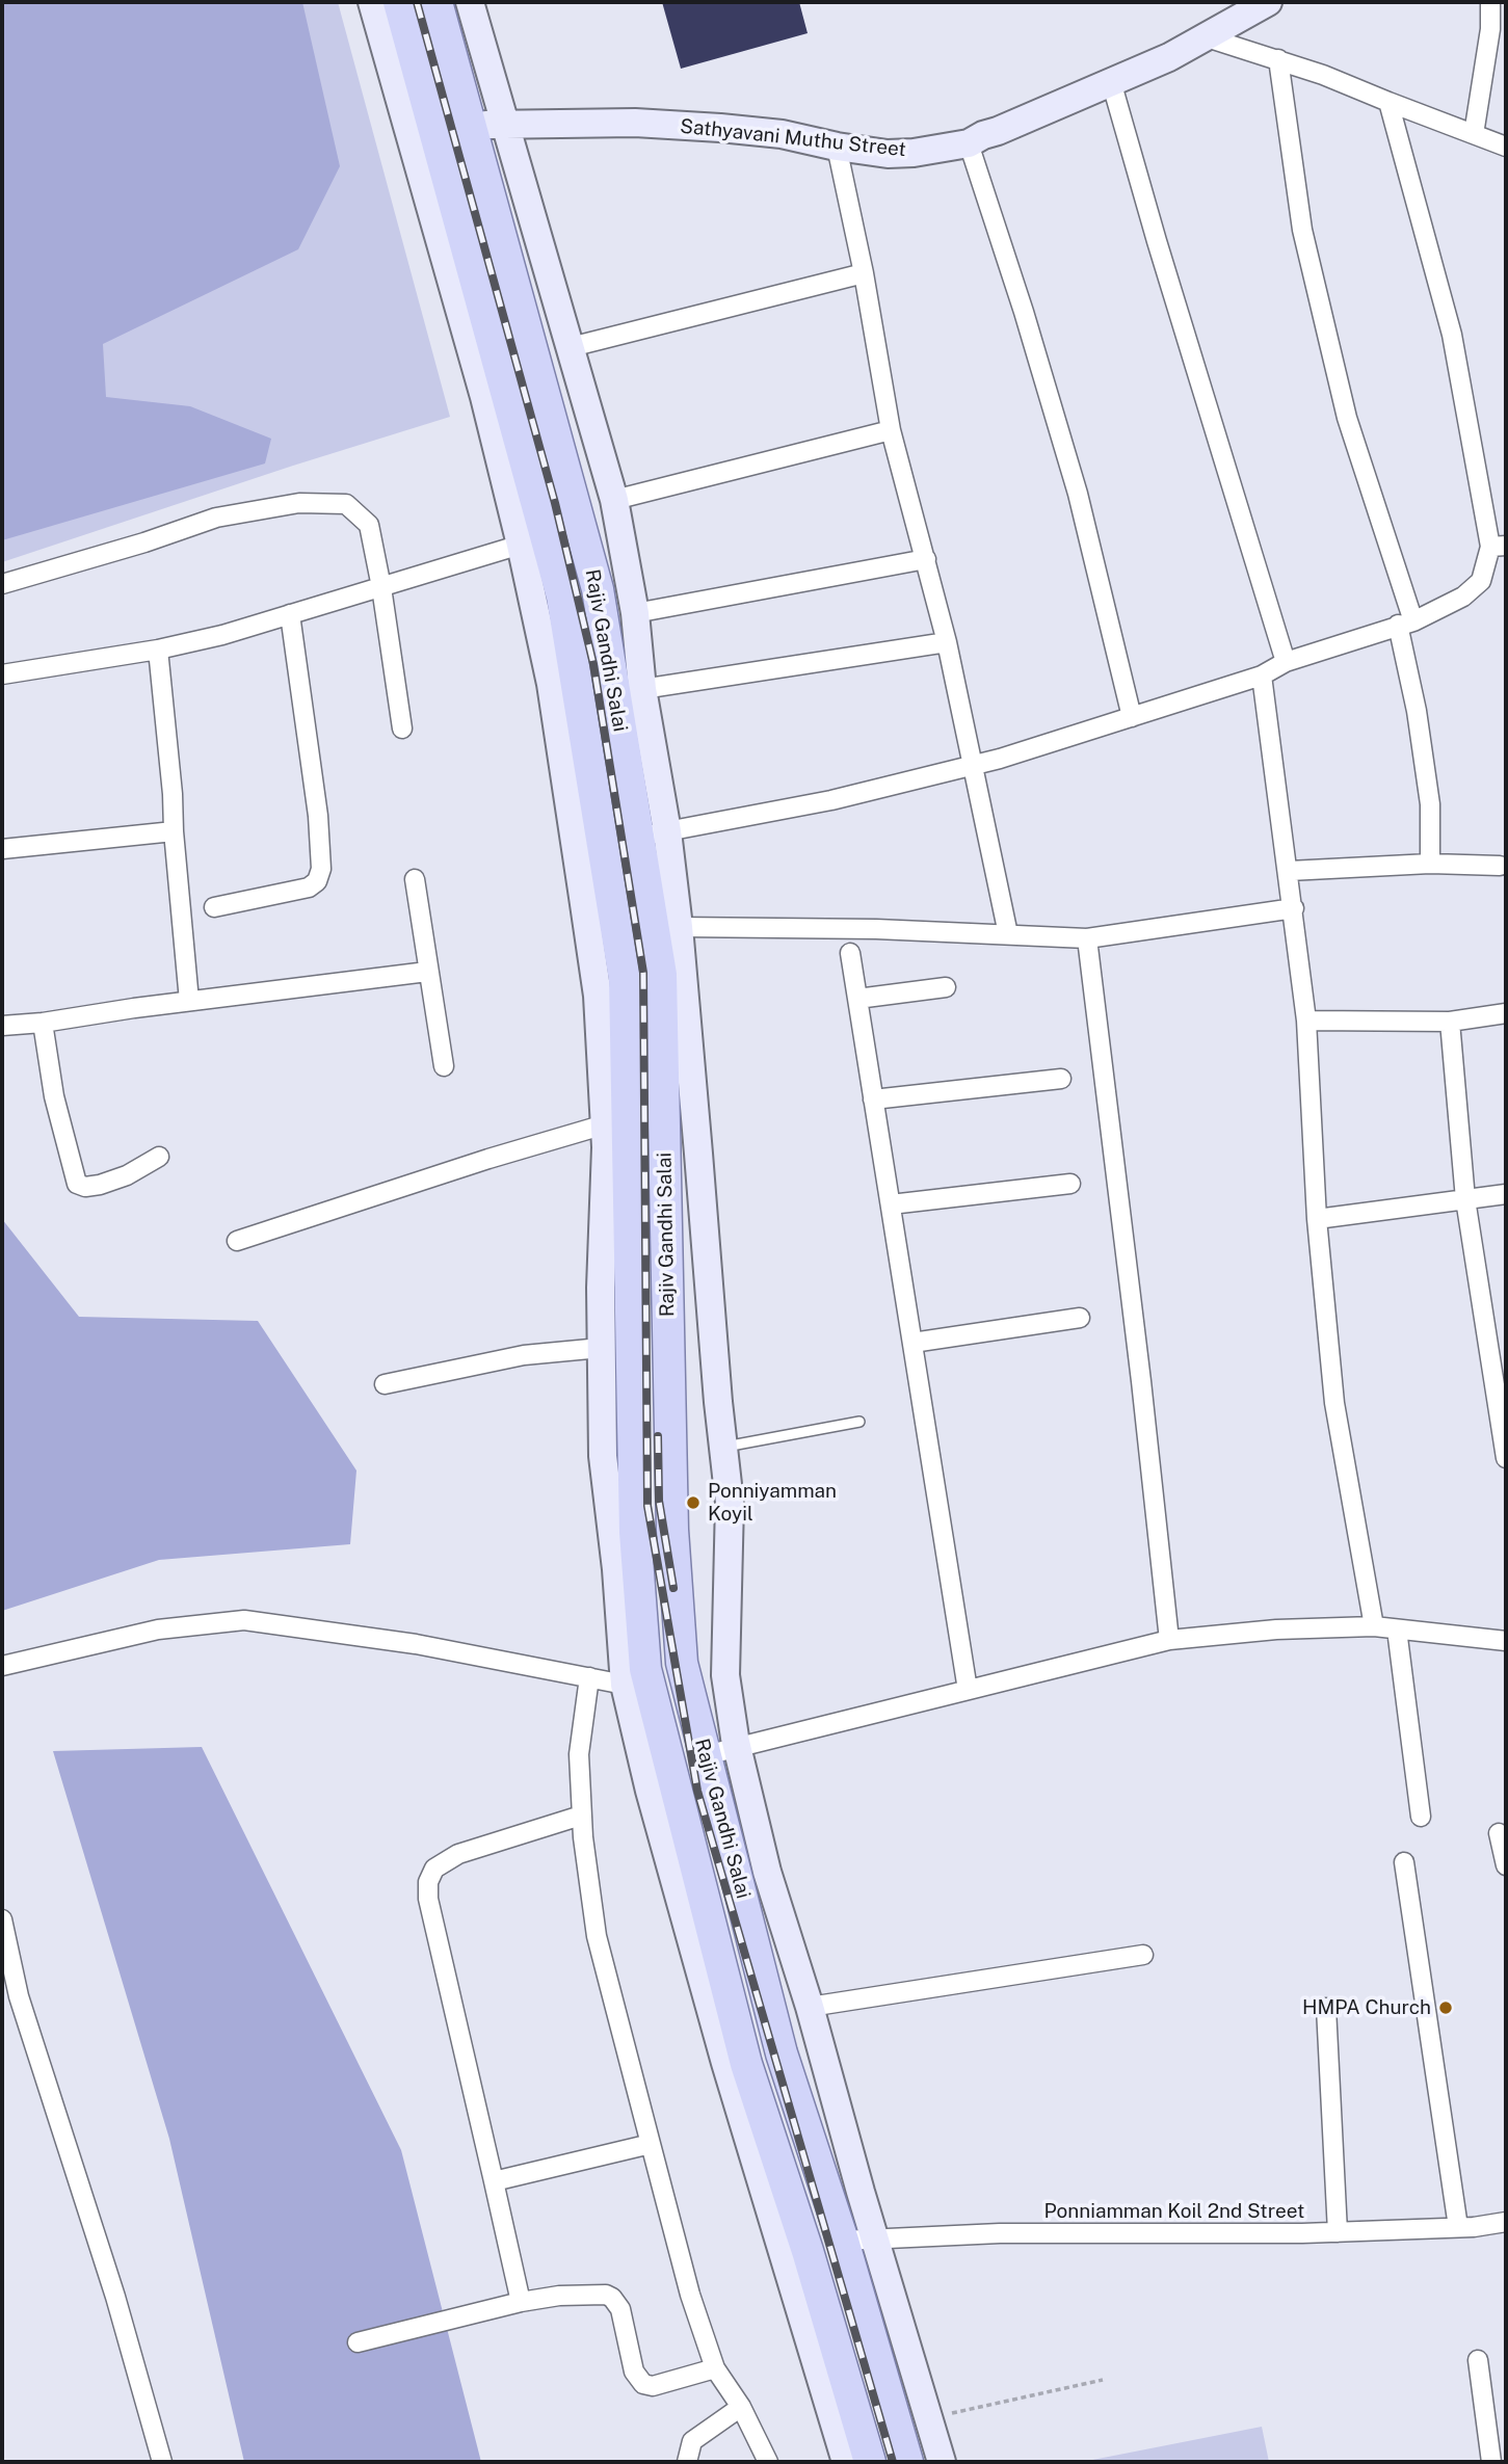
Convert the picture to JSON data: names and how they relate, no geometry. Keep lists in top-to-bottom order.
{
  "streets": {
    "main road": ["Rajiv Gandhi Salai"],
    "street": ["Sathyavani Muthu Street", "Ponniamman Koil 2nd Street"]
  },
  "crossings": [
    ["Sathyavani Muthu Street", "Rajiv Gandhi Salai"],
    ["Rajiv Gandhi Salai", "Ponniamman Koil 2nd Street"]
  ],
  "places": ["Ponniyamman Koyil", "HMPA Church"]
}
